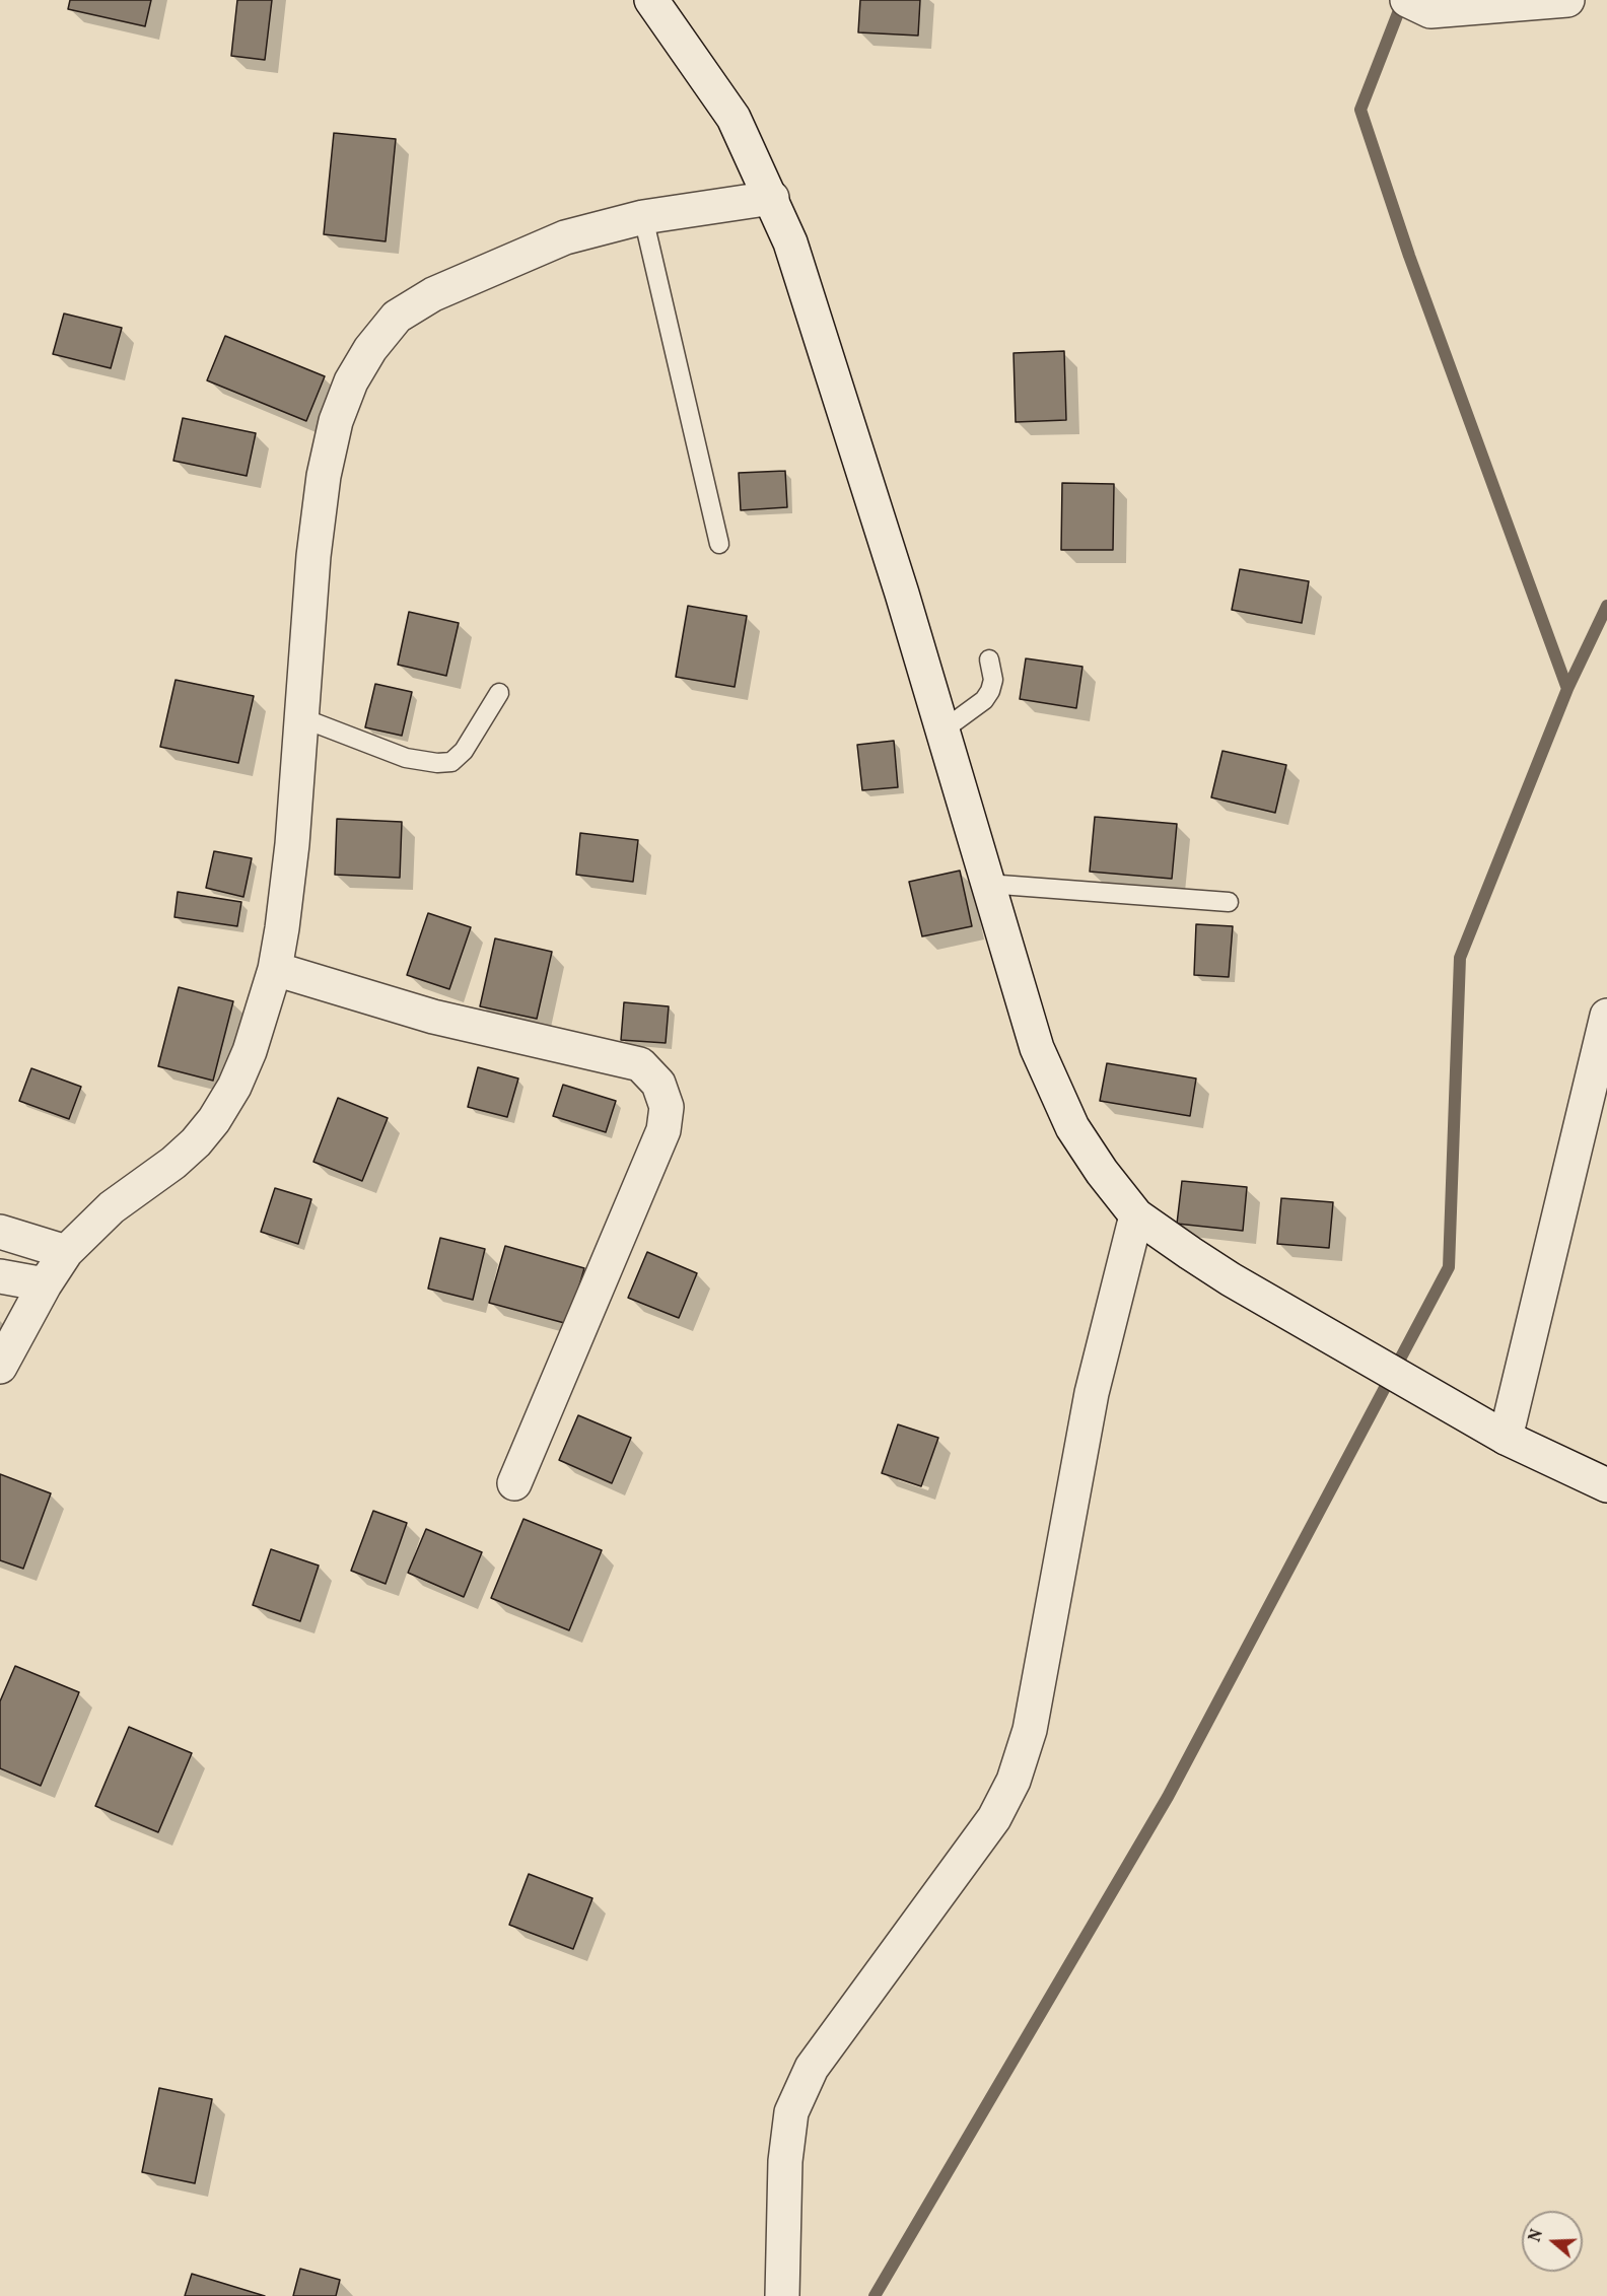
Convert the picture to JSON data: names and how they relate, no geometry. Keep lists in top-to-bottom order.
{
  "north": "left"
}
